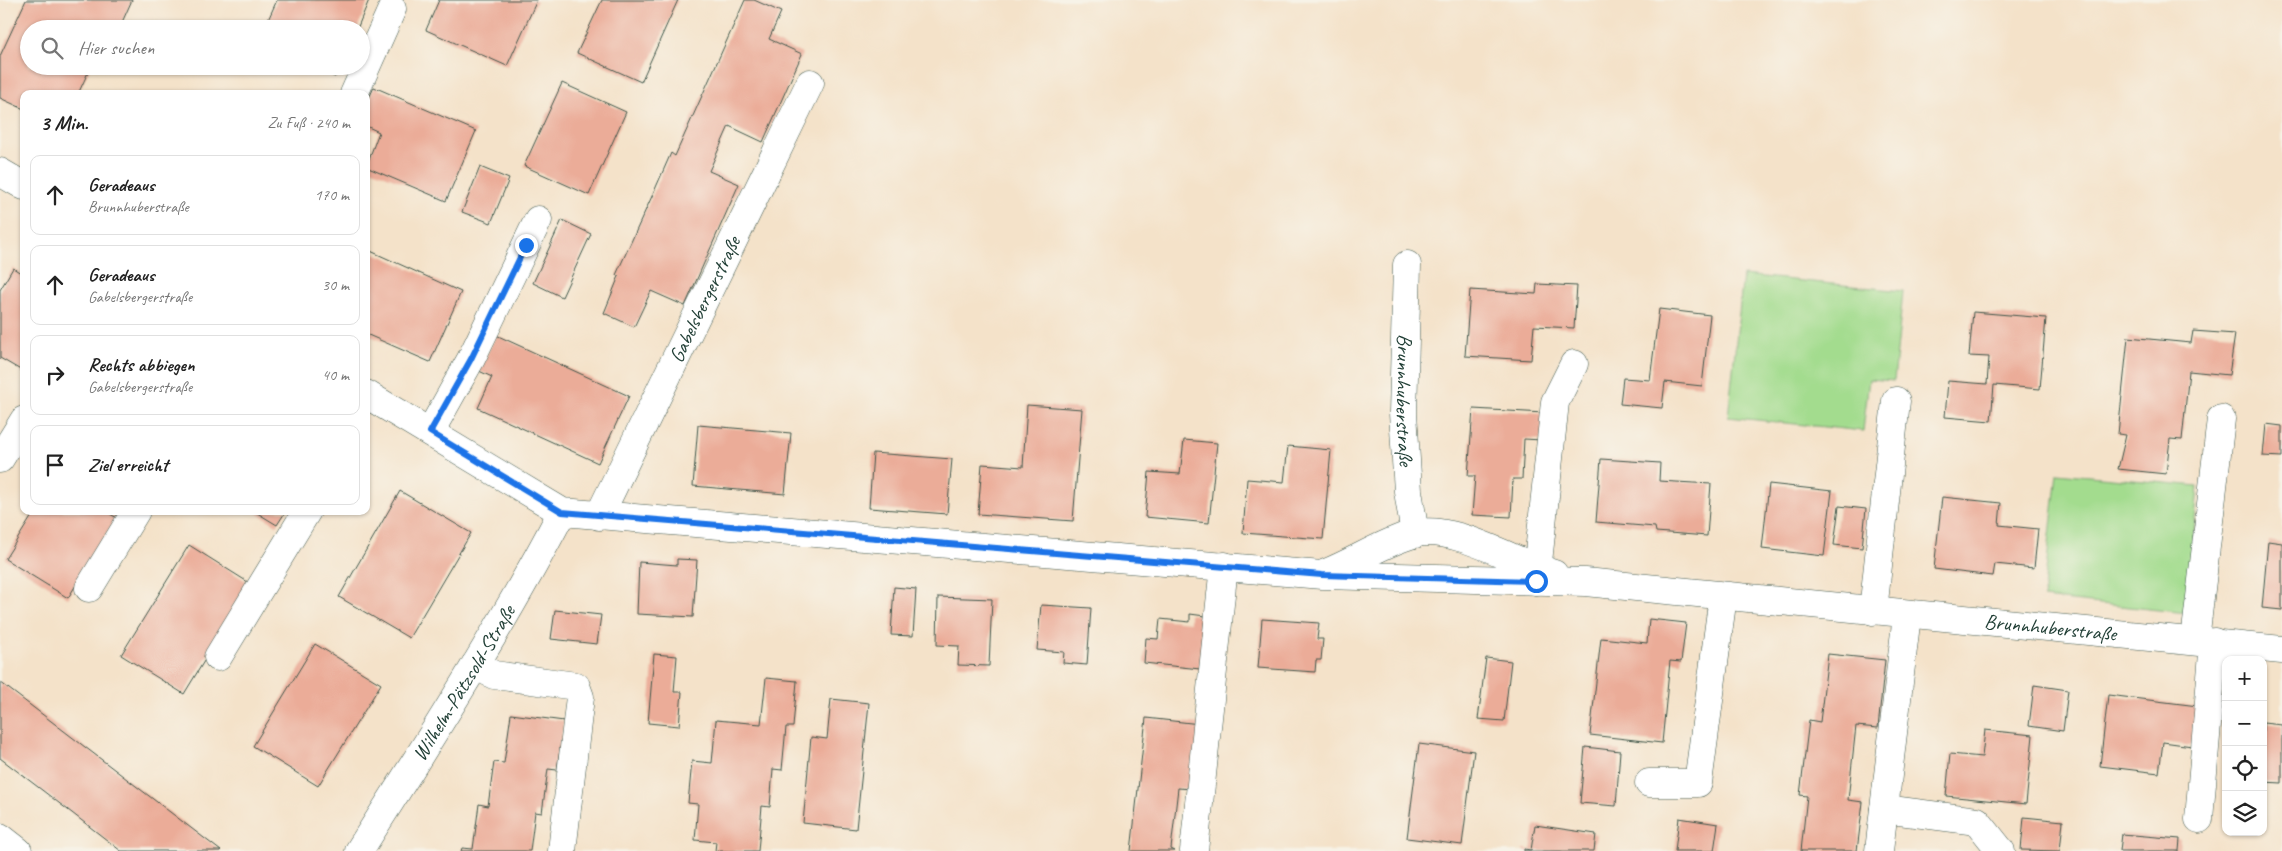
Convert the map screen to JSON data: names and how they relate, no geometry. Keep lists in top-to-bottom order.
{
  "streets": {
    "street": ["Gabelsbergerstraße", "Brunnhuberstraße", "Wilhelm-Pätzsold-Straße"]
  },
  "crossings": [
    ["Gabelsbergerstraße", "Brunnhuberstraße"],
    ["Brunnhuberstraße", "Wilhelm-Pätzsold-Straße"]
  ],
  "page": {
    "search": "Hier suchen",
    "heading": ["3 Min.", "Zu Fuß · 240 m"],
    "list": [
      ["Geradeaus", "Brunnhuberstraße", "170 m"],
      ["Geradeaus", "Gabelsbergerstraße", "30 m"],
      ["Rechts abbiegen", "Gabelsbergerstraße", "40 m"],
      "Ziel erreicht"
    ],
    "map_buttons": ["+", "−"]
  }
}
